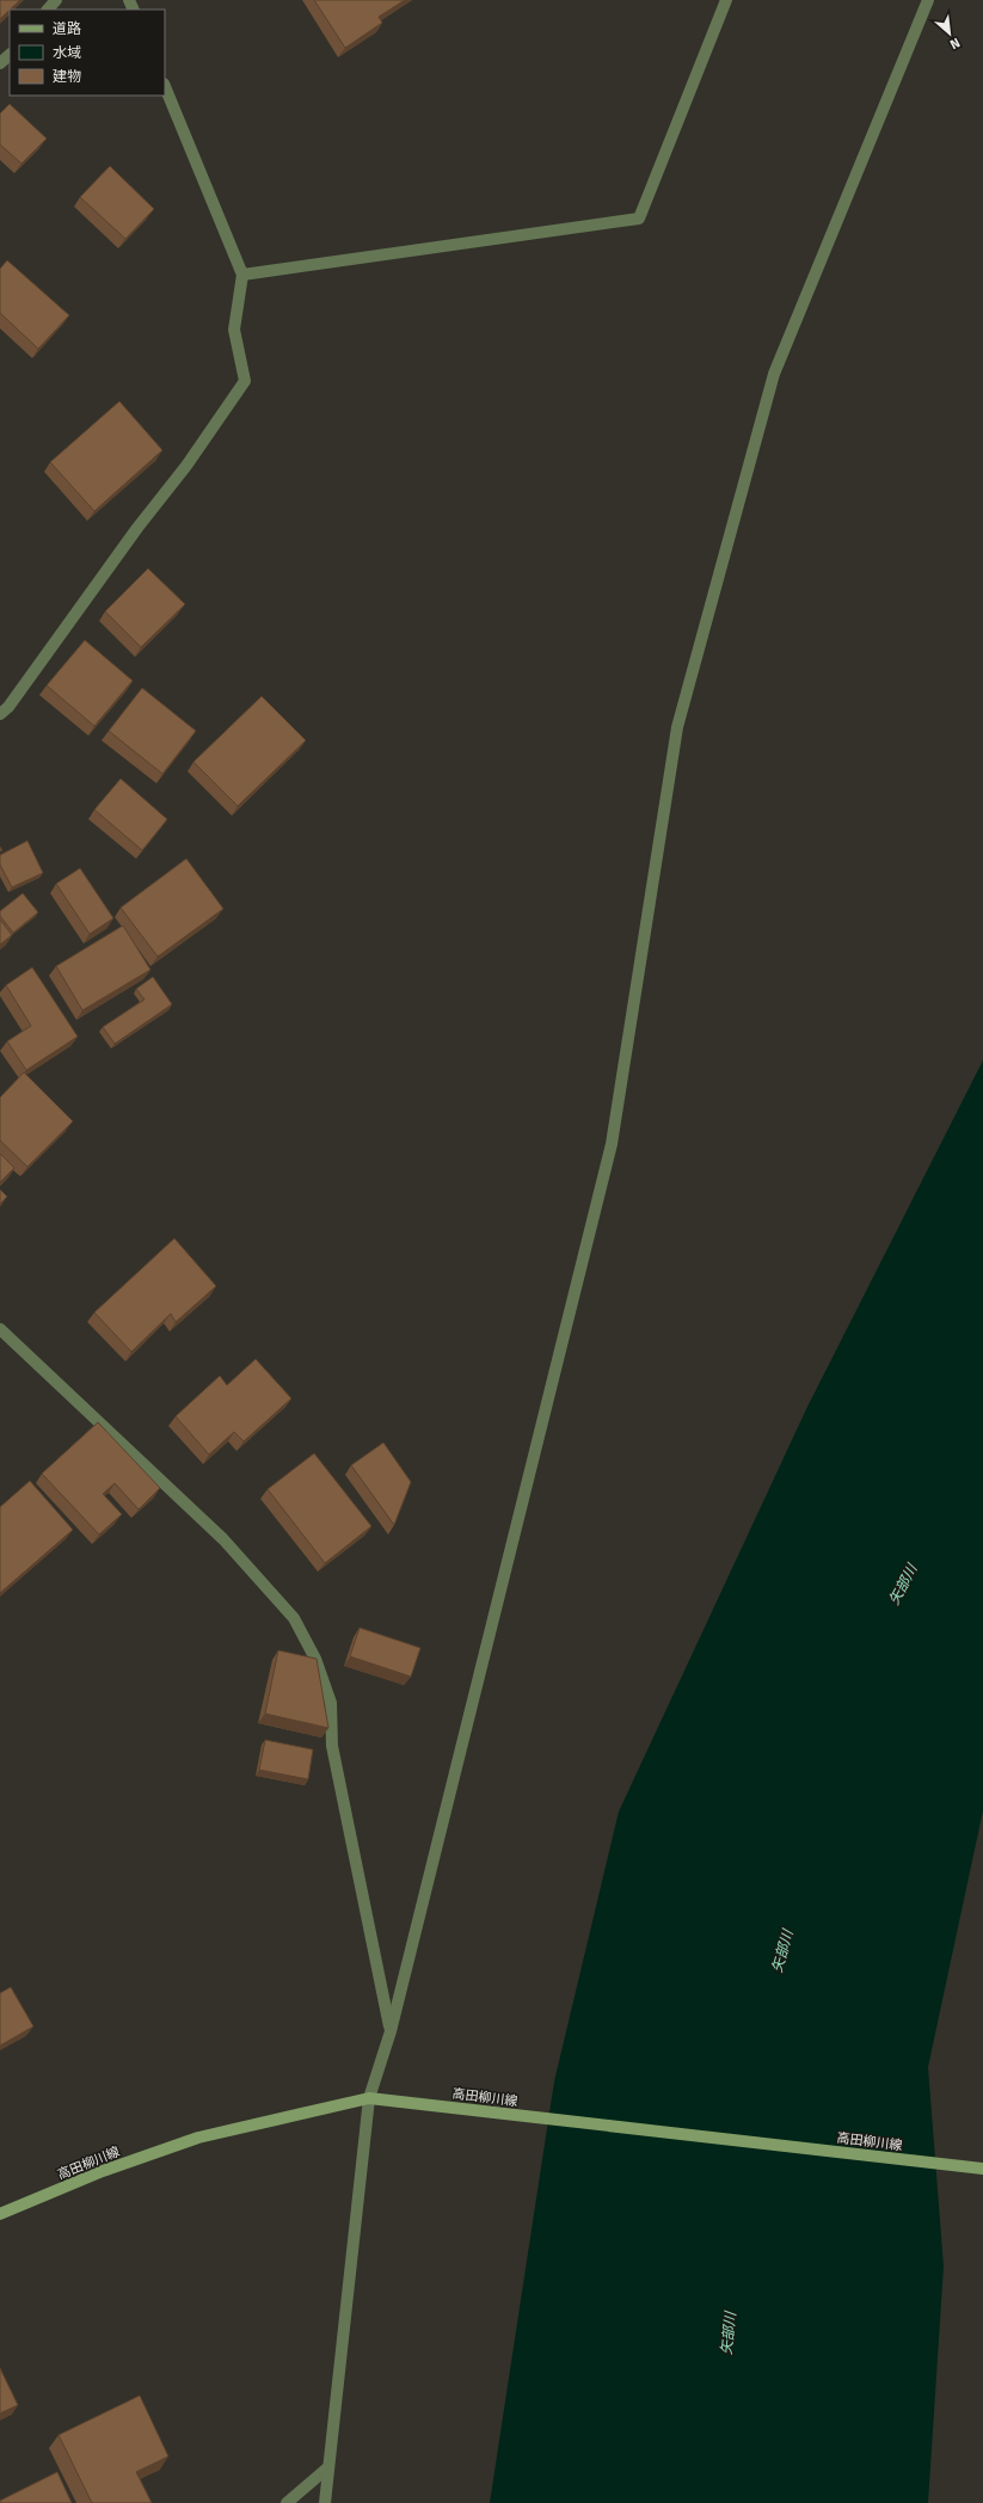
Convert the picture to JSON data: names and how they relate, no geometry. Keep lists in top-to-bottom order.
{
  "streets": {
    "main road": ["高田柳川線"]
  },
  "water": ["矢部川"],
  "legend": ["道路", "水域", "建物"],
  "north": "bottom right"
}
